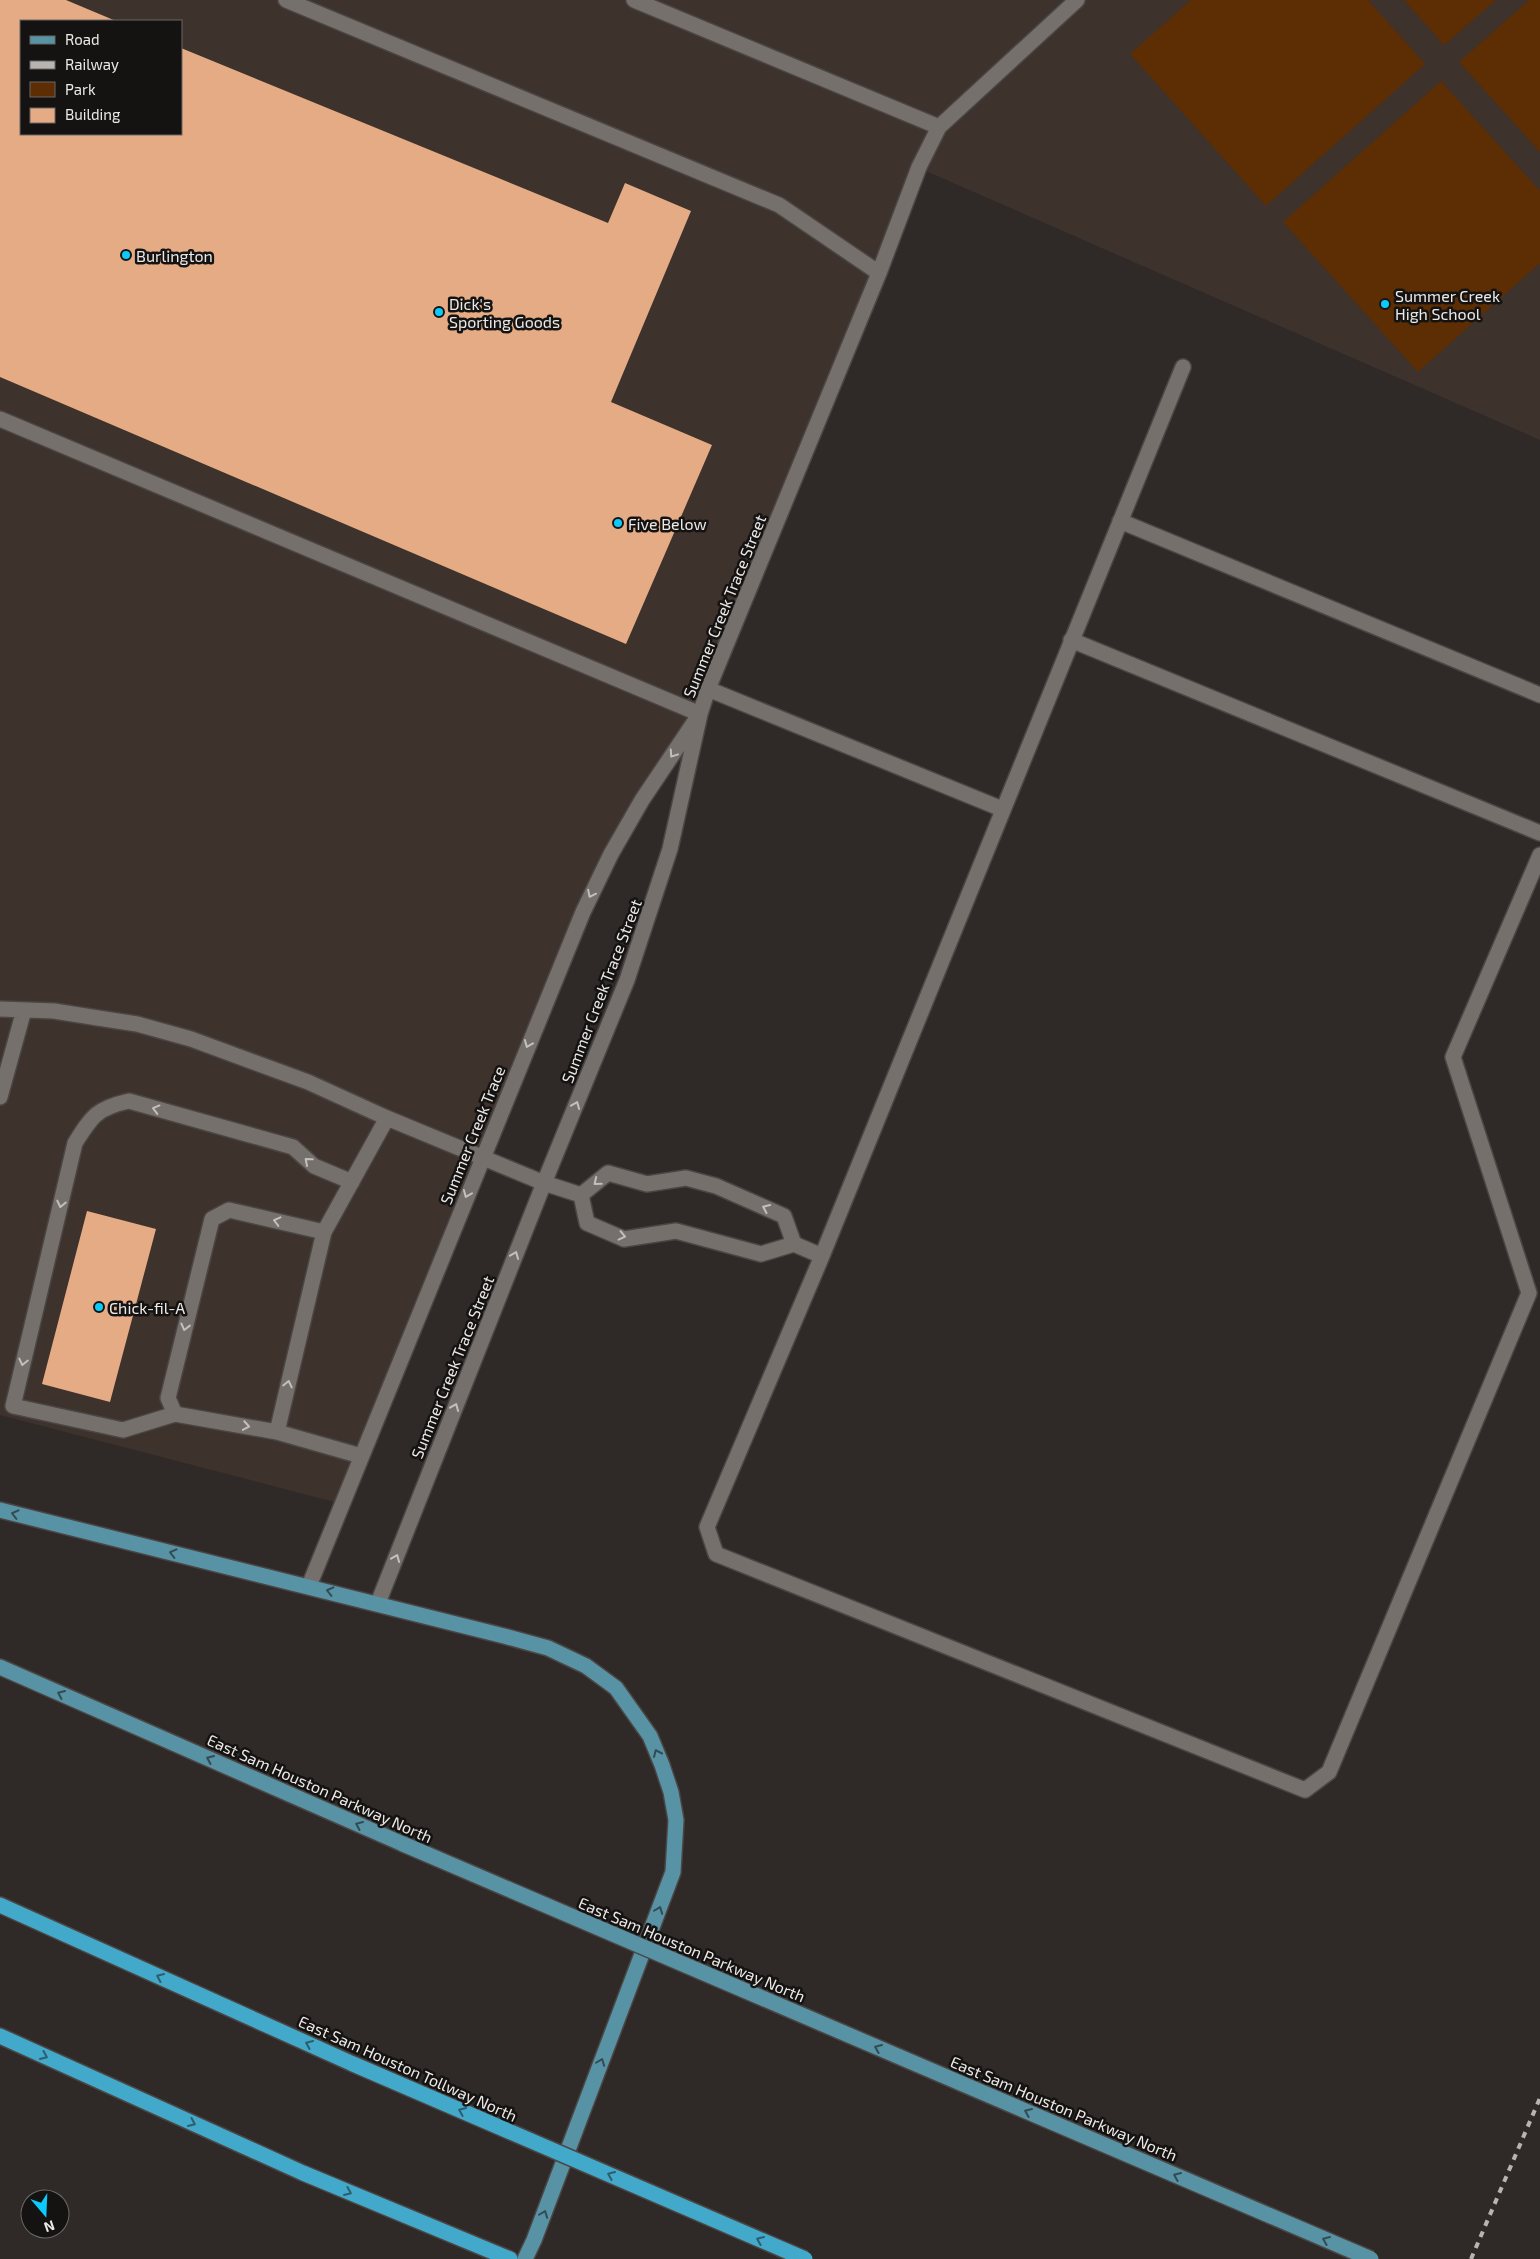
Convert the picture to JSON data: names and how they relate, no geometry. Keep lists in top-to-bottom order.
{
  "streets": {
    "highway": ["East Sam Houston Tollway North"],
    "main road": ["East Sam Houston Parkway North"],
    "street": ["Summer Creek Trace Street", "Summer Creek Trace"]
  },
  "crossings": [
    ["Summer Creek Trace Street", "Summer Creek Trace"]
  ],
  "one_way": ["Summer Creek Trace Street", "East Sam Houston Parkway North"],
  "places": [
    "Burlington",
    "Summer Creek High School",
    "Dick's Sporting Goods",
    "Five Below",
    "Chick-fil-A"
  ],
  "legend": [
    "Road",
    "Railway",
    "Park",
    "Building"
  ],
  "north": "bottom"
}
